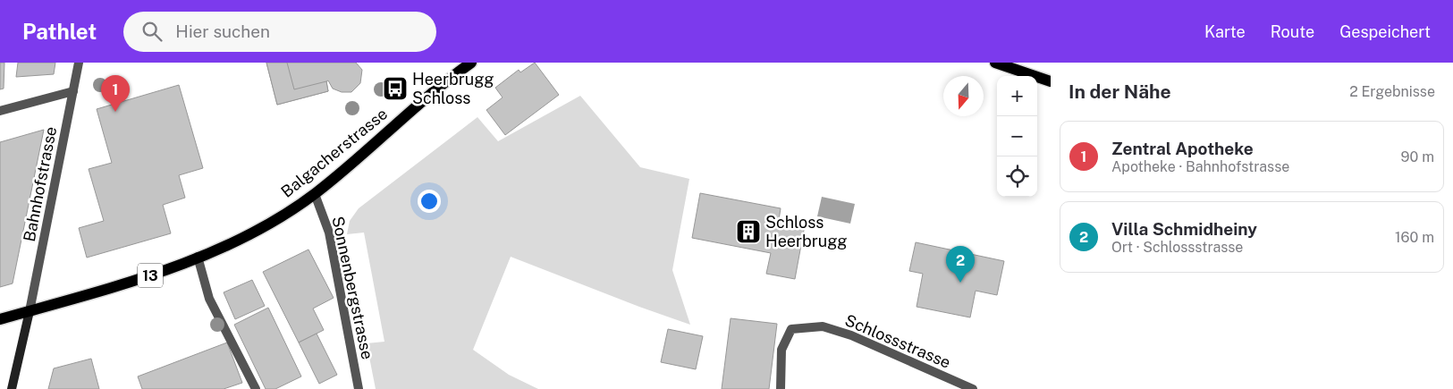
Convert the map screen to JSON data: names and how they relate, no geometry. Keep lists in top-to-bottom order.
{
  "streets": {
    "main road": ["Balgacherstrasse", "13"],
    "street": ["Bahnhofstrasse", "Sonnenbergstrasse", "Schlossstrasse"]
  },
  "crossings": [
    ["Balgacherstrasse", "Bahnhofstrasse"],
    ["Balgacherstrasse", "13"],
    ["Balgacherstrasse", "Sonnenbergstrasse"],
    ["Bahnhofstrasse", "13"]
  ],
  "places": {
    "bus stop": ["Heerbrugg Schloss"],
    "building": ["Schloss Heerbrugg"]
  },
  "north": "bottom",
  "page": {
    "header": "Pathlet",
    "search": "Hier suchen",
    "nav": ["Karte", "Route", "Gespeichert"],
    "heading": ["In der Nähe", "2 Ergebnisse"],
    "pins": ["1", "2"],
    "map_buttons": ["+", "−"],
    "list": [
      {
        "mark": "1",
        "name": "Zentral Apotheke",
        "note": "Apotheke · Bahnhofstrasse",
        "value": "90 m"
      },
      {
        "mark": "2",
        "name": "Villa Schmidheiny",
        "note": "Ort · Schlossstrasse",
        "value": "160 m"
      }
    ]
  }
}
